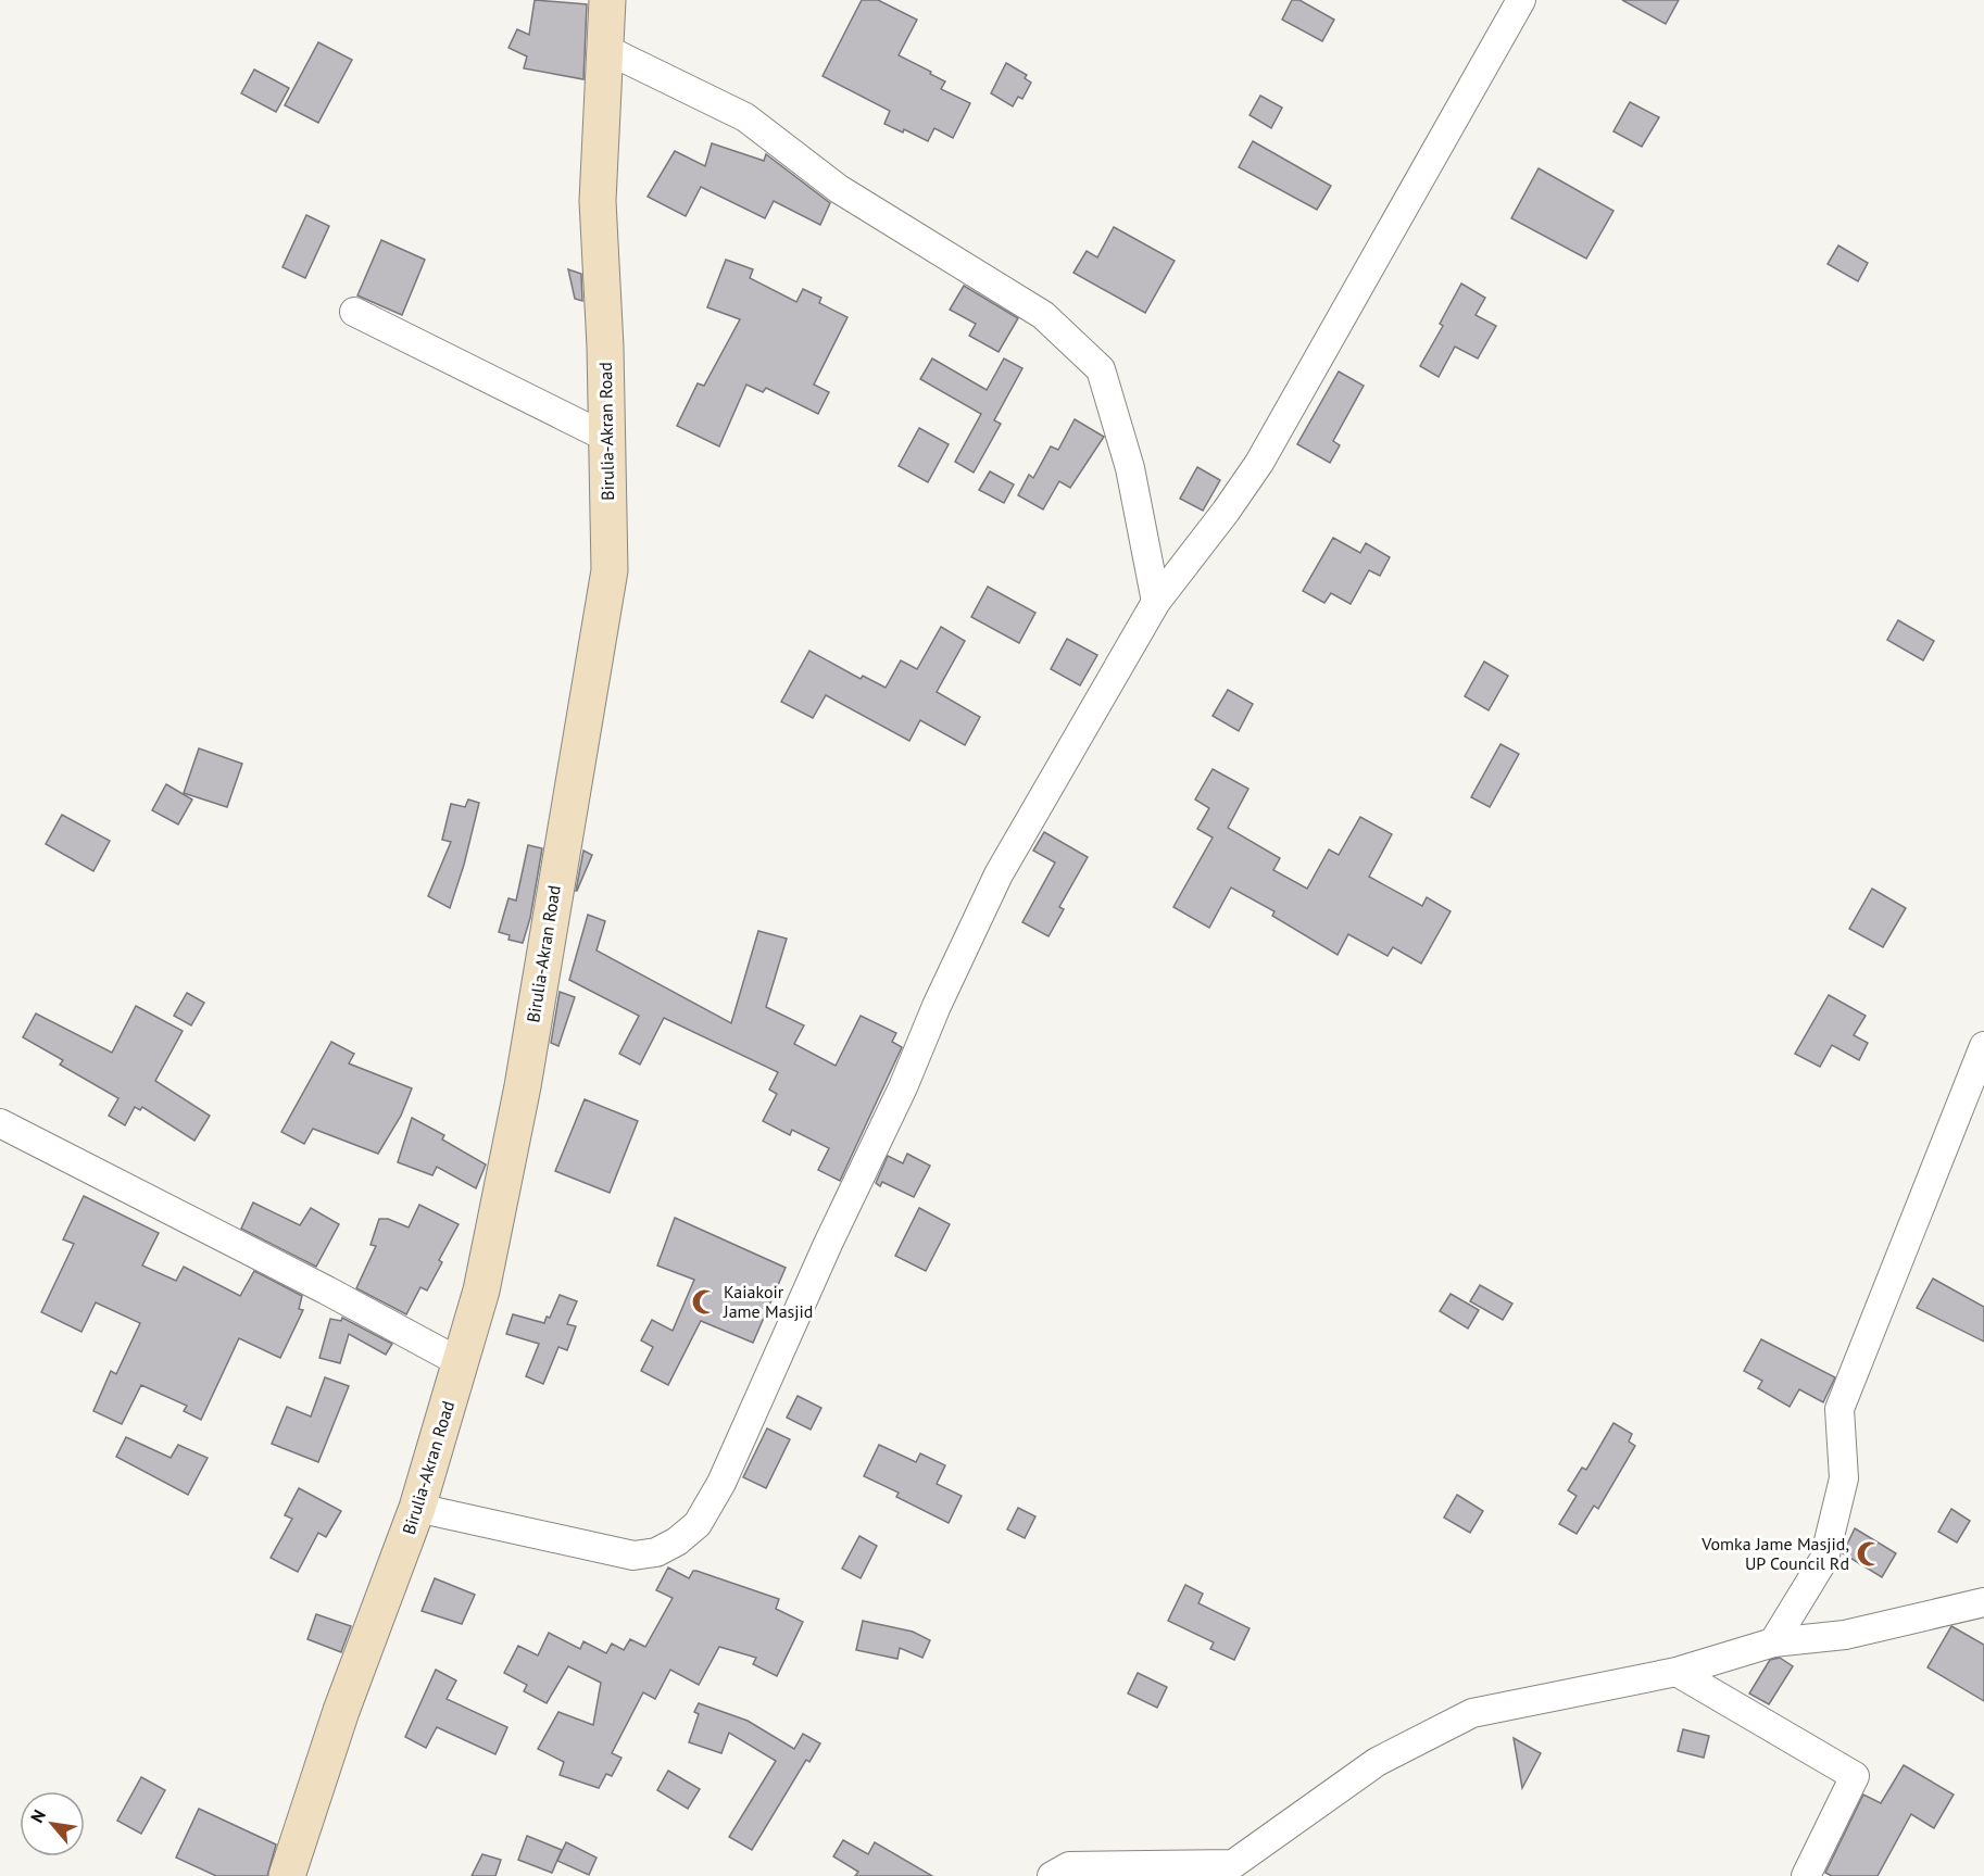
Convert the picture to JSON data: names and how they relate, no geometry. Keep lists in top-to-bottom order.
{
  "streets": {
    "street": ["Birulia-Akran Road"]
  },
  "places": {
    "mosque": ["Kaiakoir Jame Masjid", "Vomka Jame Masjid, UP Council Rd"]
  },
  "north": "top left"
}
